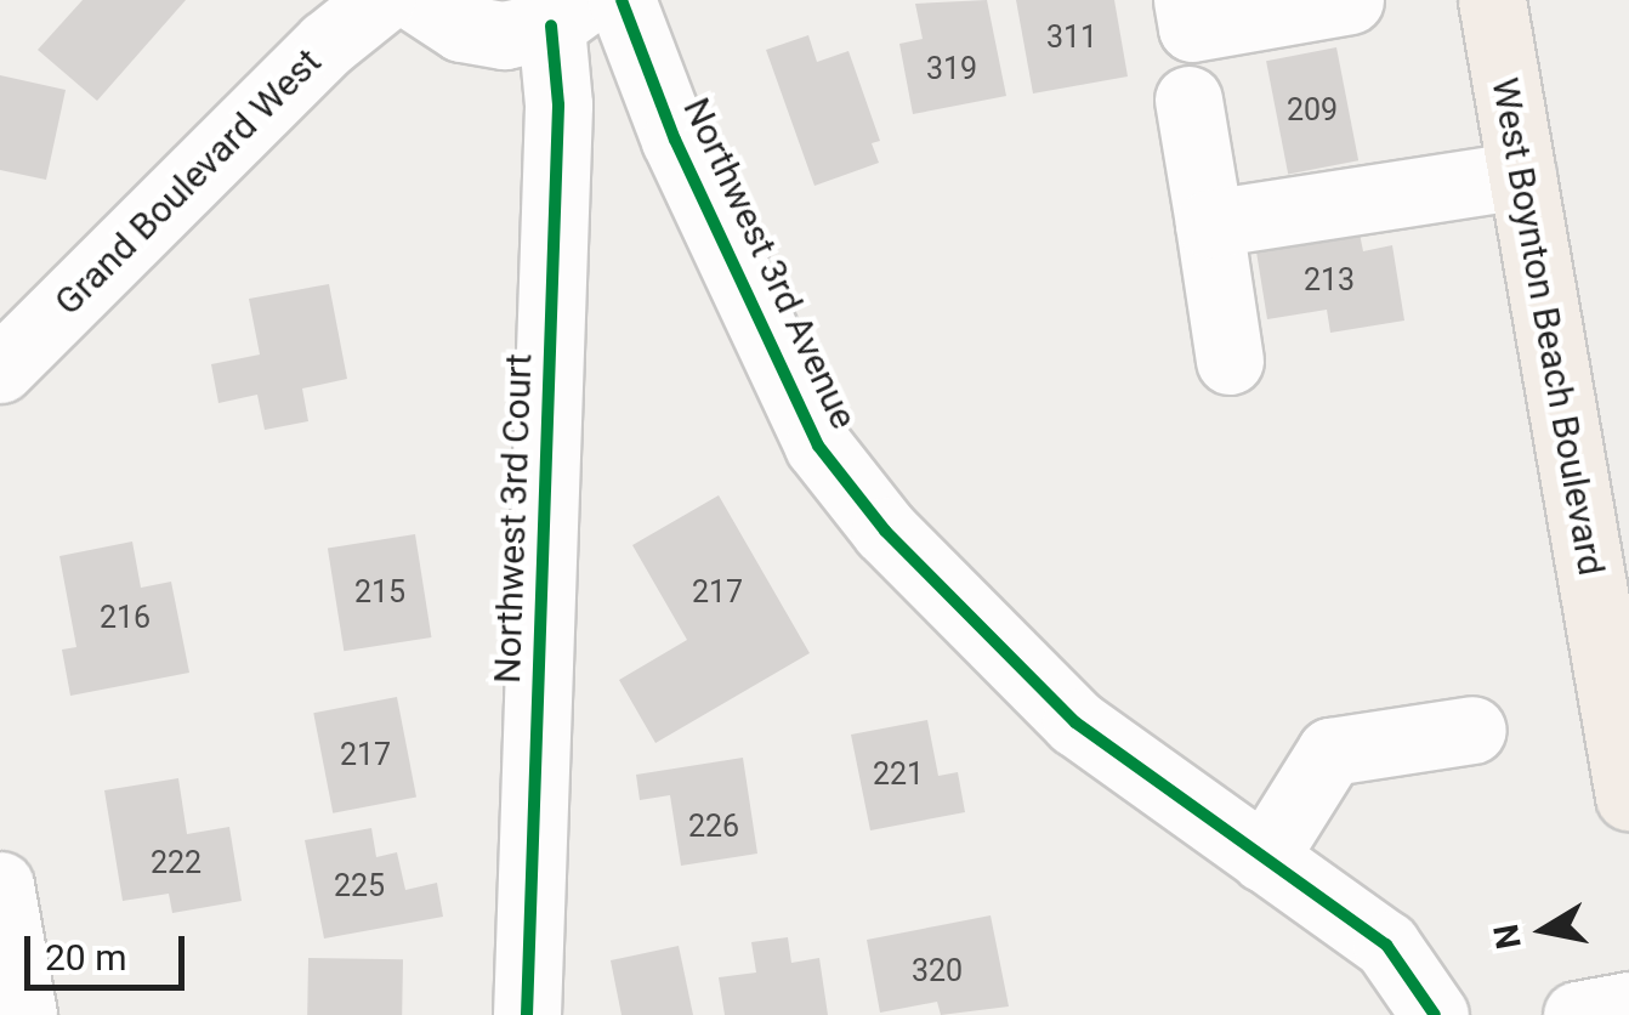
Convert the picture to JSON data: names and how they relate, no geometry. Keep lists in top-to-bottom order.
{
  "streets": {
    "main road": ["West Boynton Beach Boulevard"],
    "street": ["Grand Boulevard West", "Northwest 3rd Avenue", "Northwest 3rd Court"]
  },
  "house_numbers": [
    "311",
    "319",
    "209",
    "213",
    "215",
    "217",
    "216",
    "217",
    "221",
    "226",
    "222",
    "225",
    "320"
  ],
  "scale_bar": "20 m",
  "north": "left"
}
